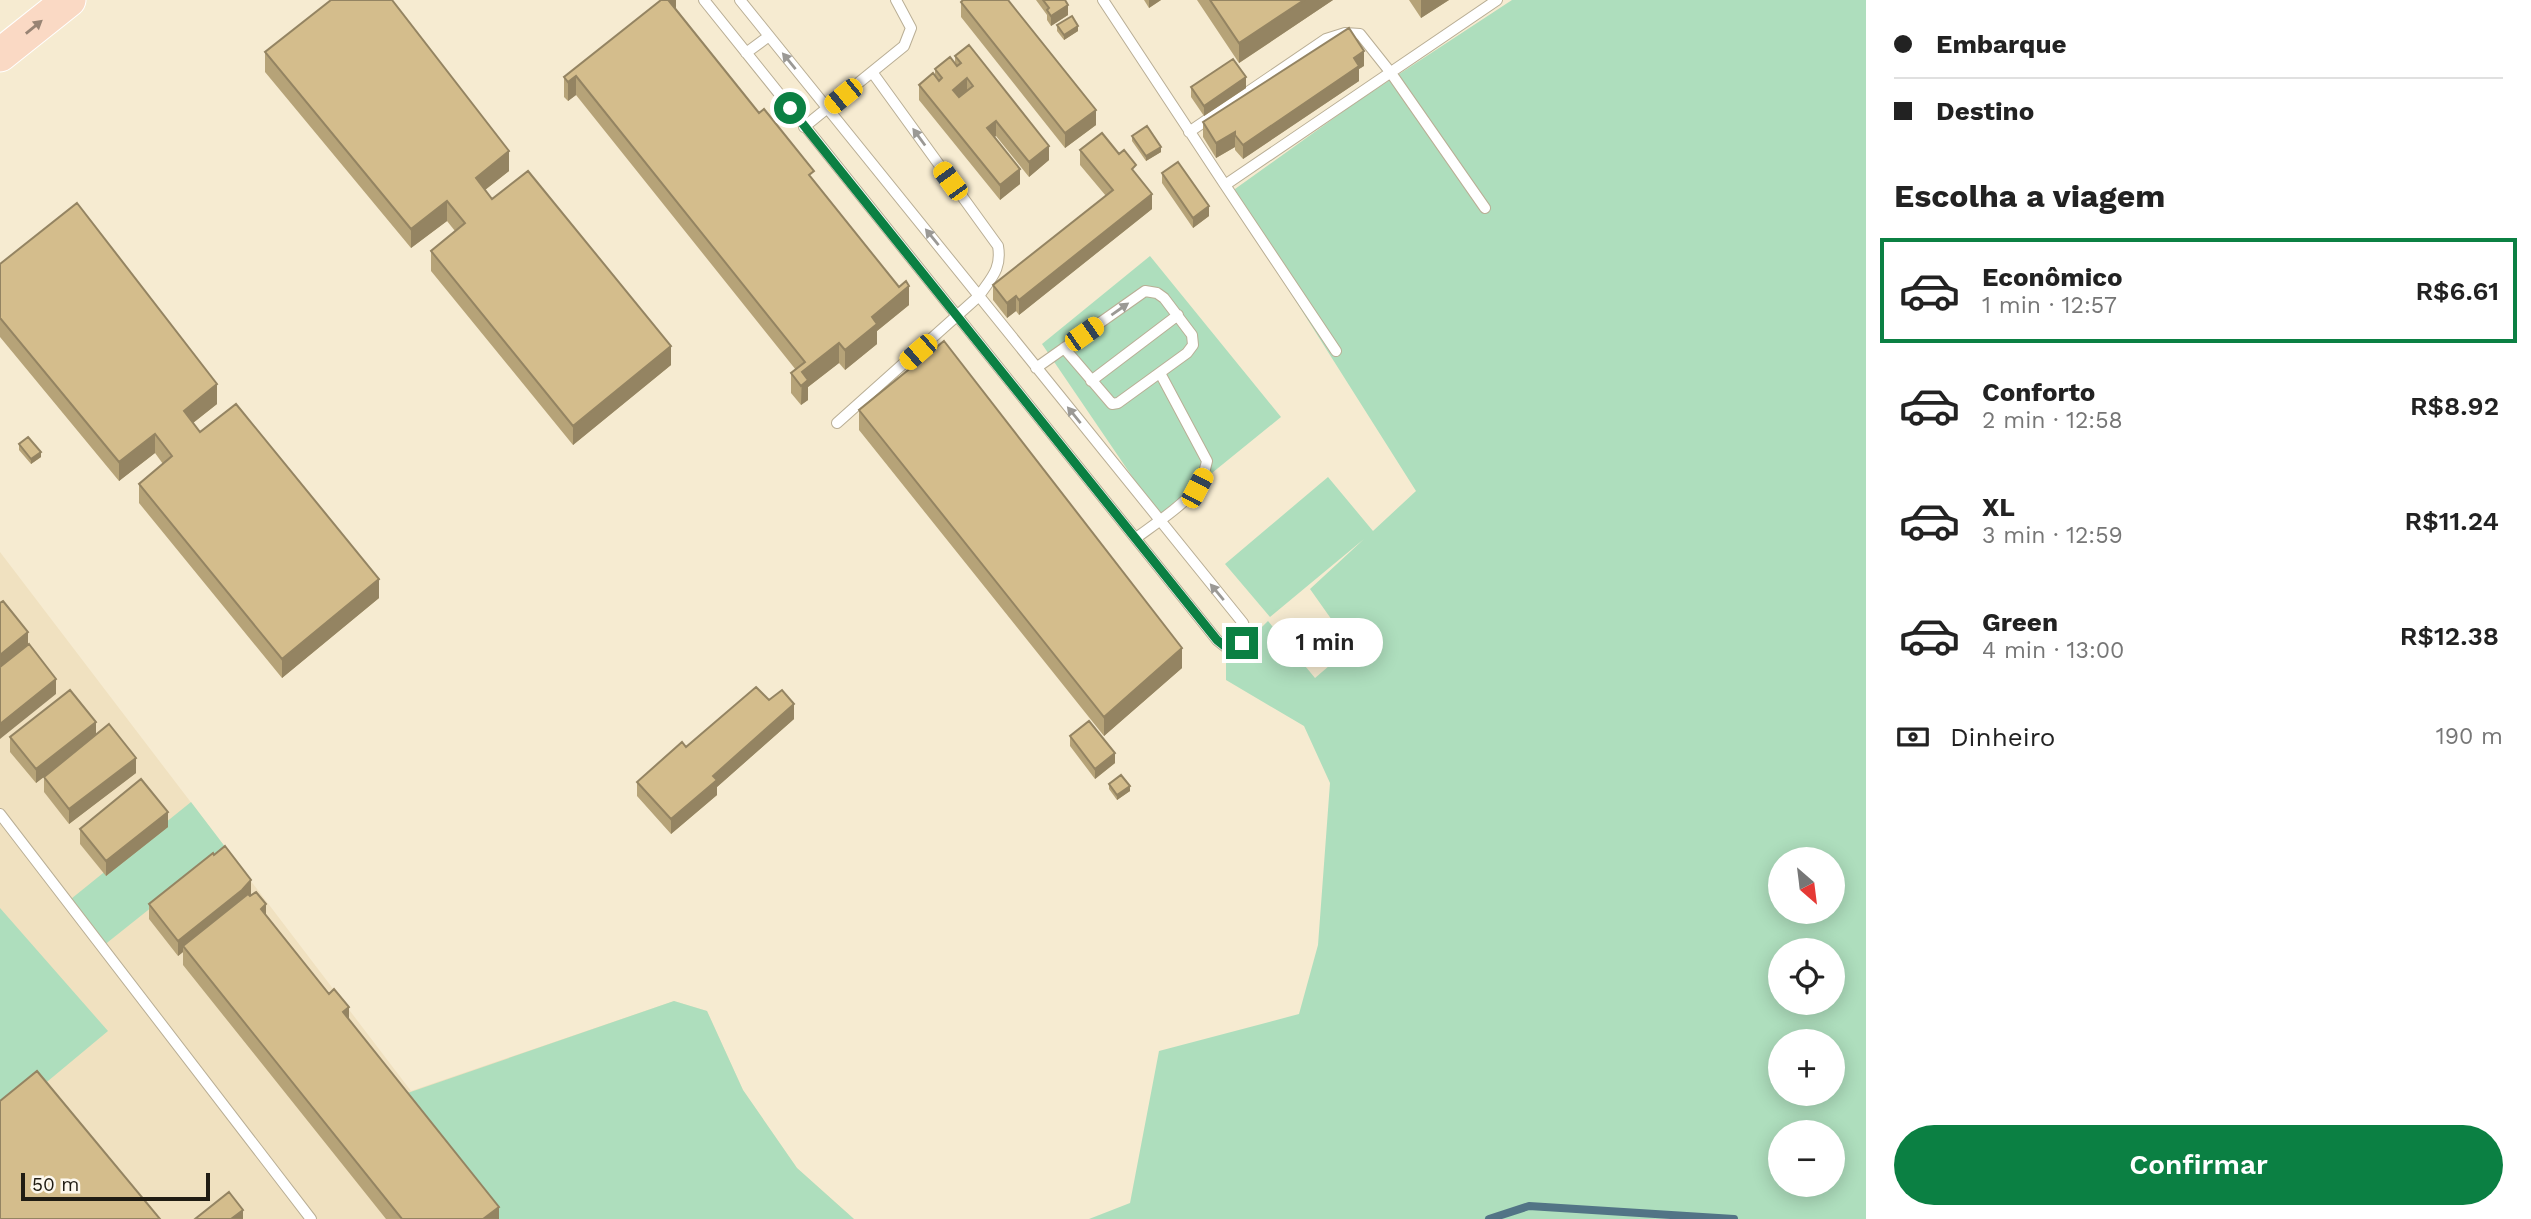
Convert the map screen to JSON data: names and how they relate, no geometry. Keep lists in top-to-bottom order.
{
  "scale_bar": "50 m",
  "north": "bottom right",
  "page": {
    "banner": ["Embarque", "Destino"],
    "heading": "Escolha a viagem",
    "list": [
      {
        "name": "Econômico",
        "note": "1 min · 12:57",
        "value": "R$6.61"
      },
      {
        "name": "Conforto",
        "note": "2 min · 12:58",
        "value": "R$8.92"
      },
      {
        "name": "XL",
        "note": "3 min · 12:59",
        "value": "R$11.24"
      },
      {
        "name": "Green",
        "note": "4 min · 13:00",
        "value": "R$12.38"
      }
    ],
    "bubble": "1 min",
    "pay": ["Dinheiro", "190 m"],
    "map_buttons": ["+", "−"],
    "buttons": "Confirmar",
    "scale": "50 m"
  }
}
